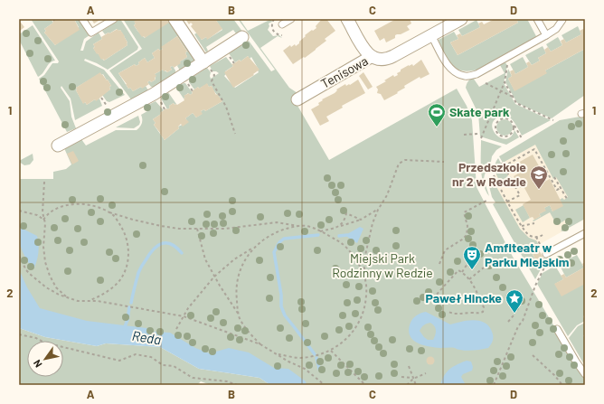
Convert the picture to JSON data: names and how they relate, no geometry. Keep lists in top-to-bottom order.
{
  "streets": {
    "street": ["Tenisowa"]
  },
  "water": ["Reda"],
  "parks": ["Miejski Park Rodzinny w Redzie"],
  "places": {
    "sports": ["Skate park"],
    "school or university": ["Przedszkole nr 2 w Redzie"],
    "theatre": ["Amfiteatr w Parku Miejskim"],
    "place": ["Paweł Hincke"]
  },
  "north": "bottom left",
  "grid": {
    "columns": [
      "A",
      "B",
      "C",
      "D"
    ],
    "rows": ["1", "2"]
  }
}
